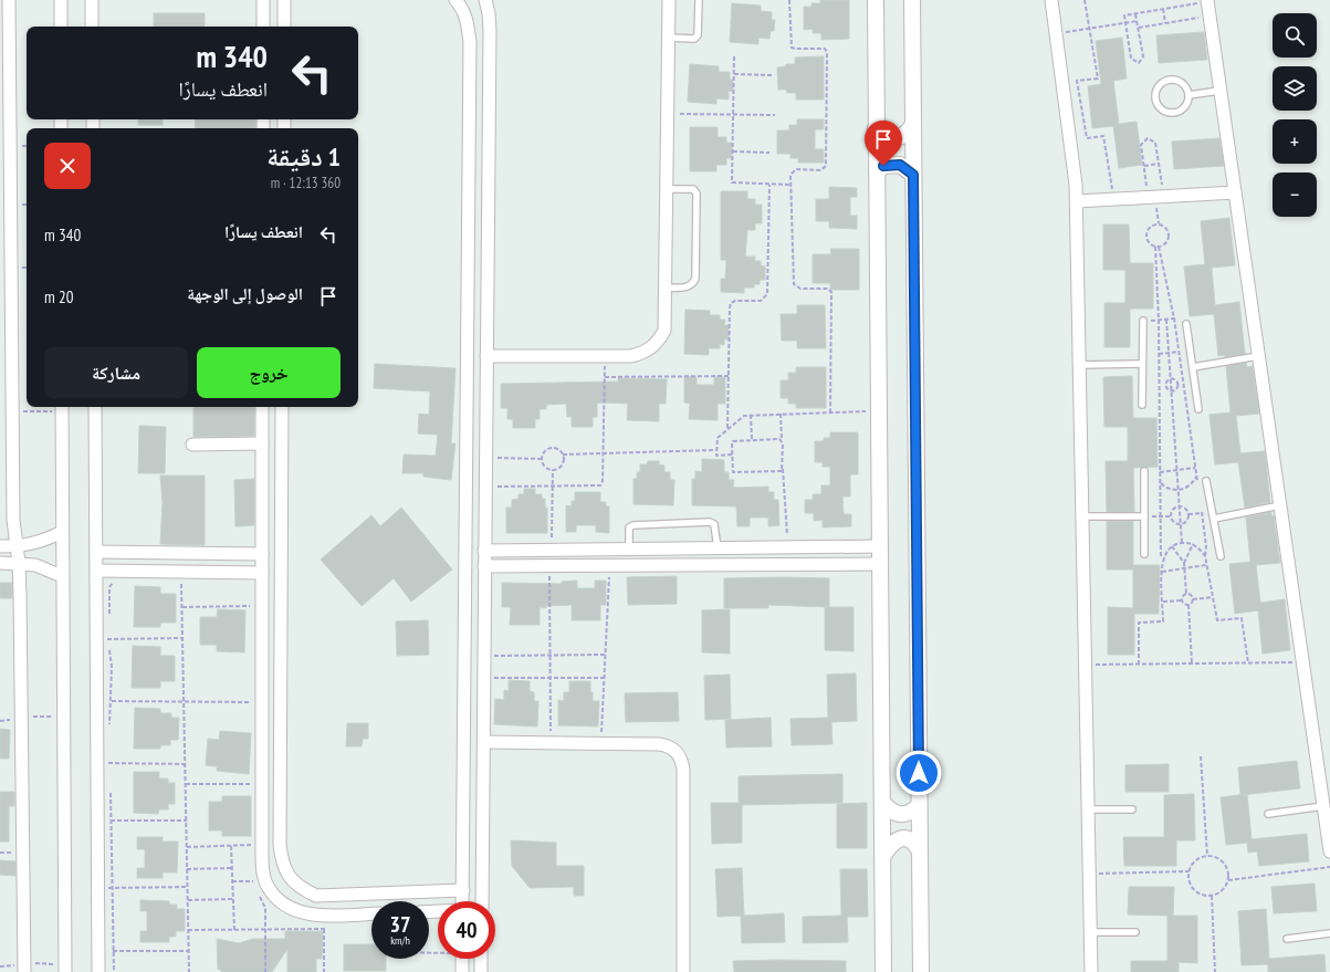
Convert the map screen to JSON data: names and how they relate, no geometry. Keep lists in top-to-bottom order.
{
  "page": {
    "map_buttons": ["+", "−"],
    "turn": ["340 m", "انعطف يسارًا"],
    "heading": ["1 دقيقة", "360 m · 12:13"],
    "list": [
      {
        "name": "انعطف يسارًا",
        "value": "340 m"
      },
      {
        "name": "الوصول إلى الوجهة",
        "value": "20 m"
      }
    ],
    "buttons": ["خروج", "مشاركة"],
    "speed": "37 km/h",
    "limit": "40"
  }
}
